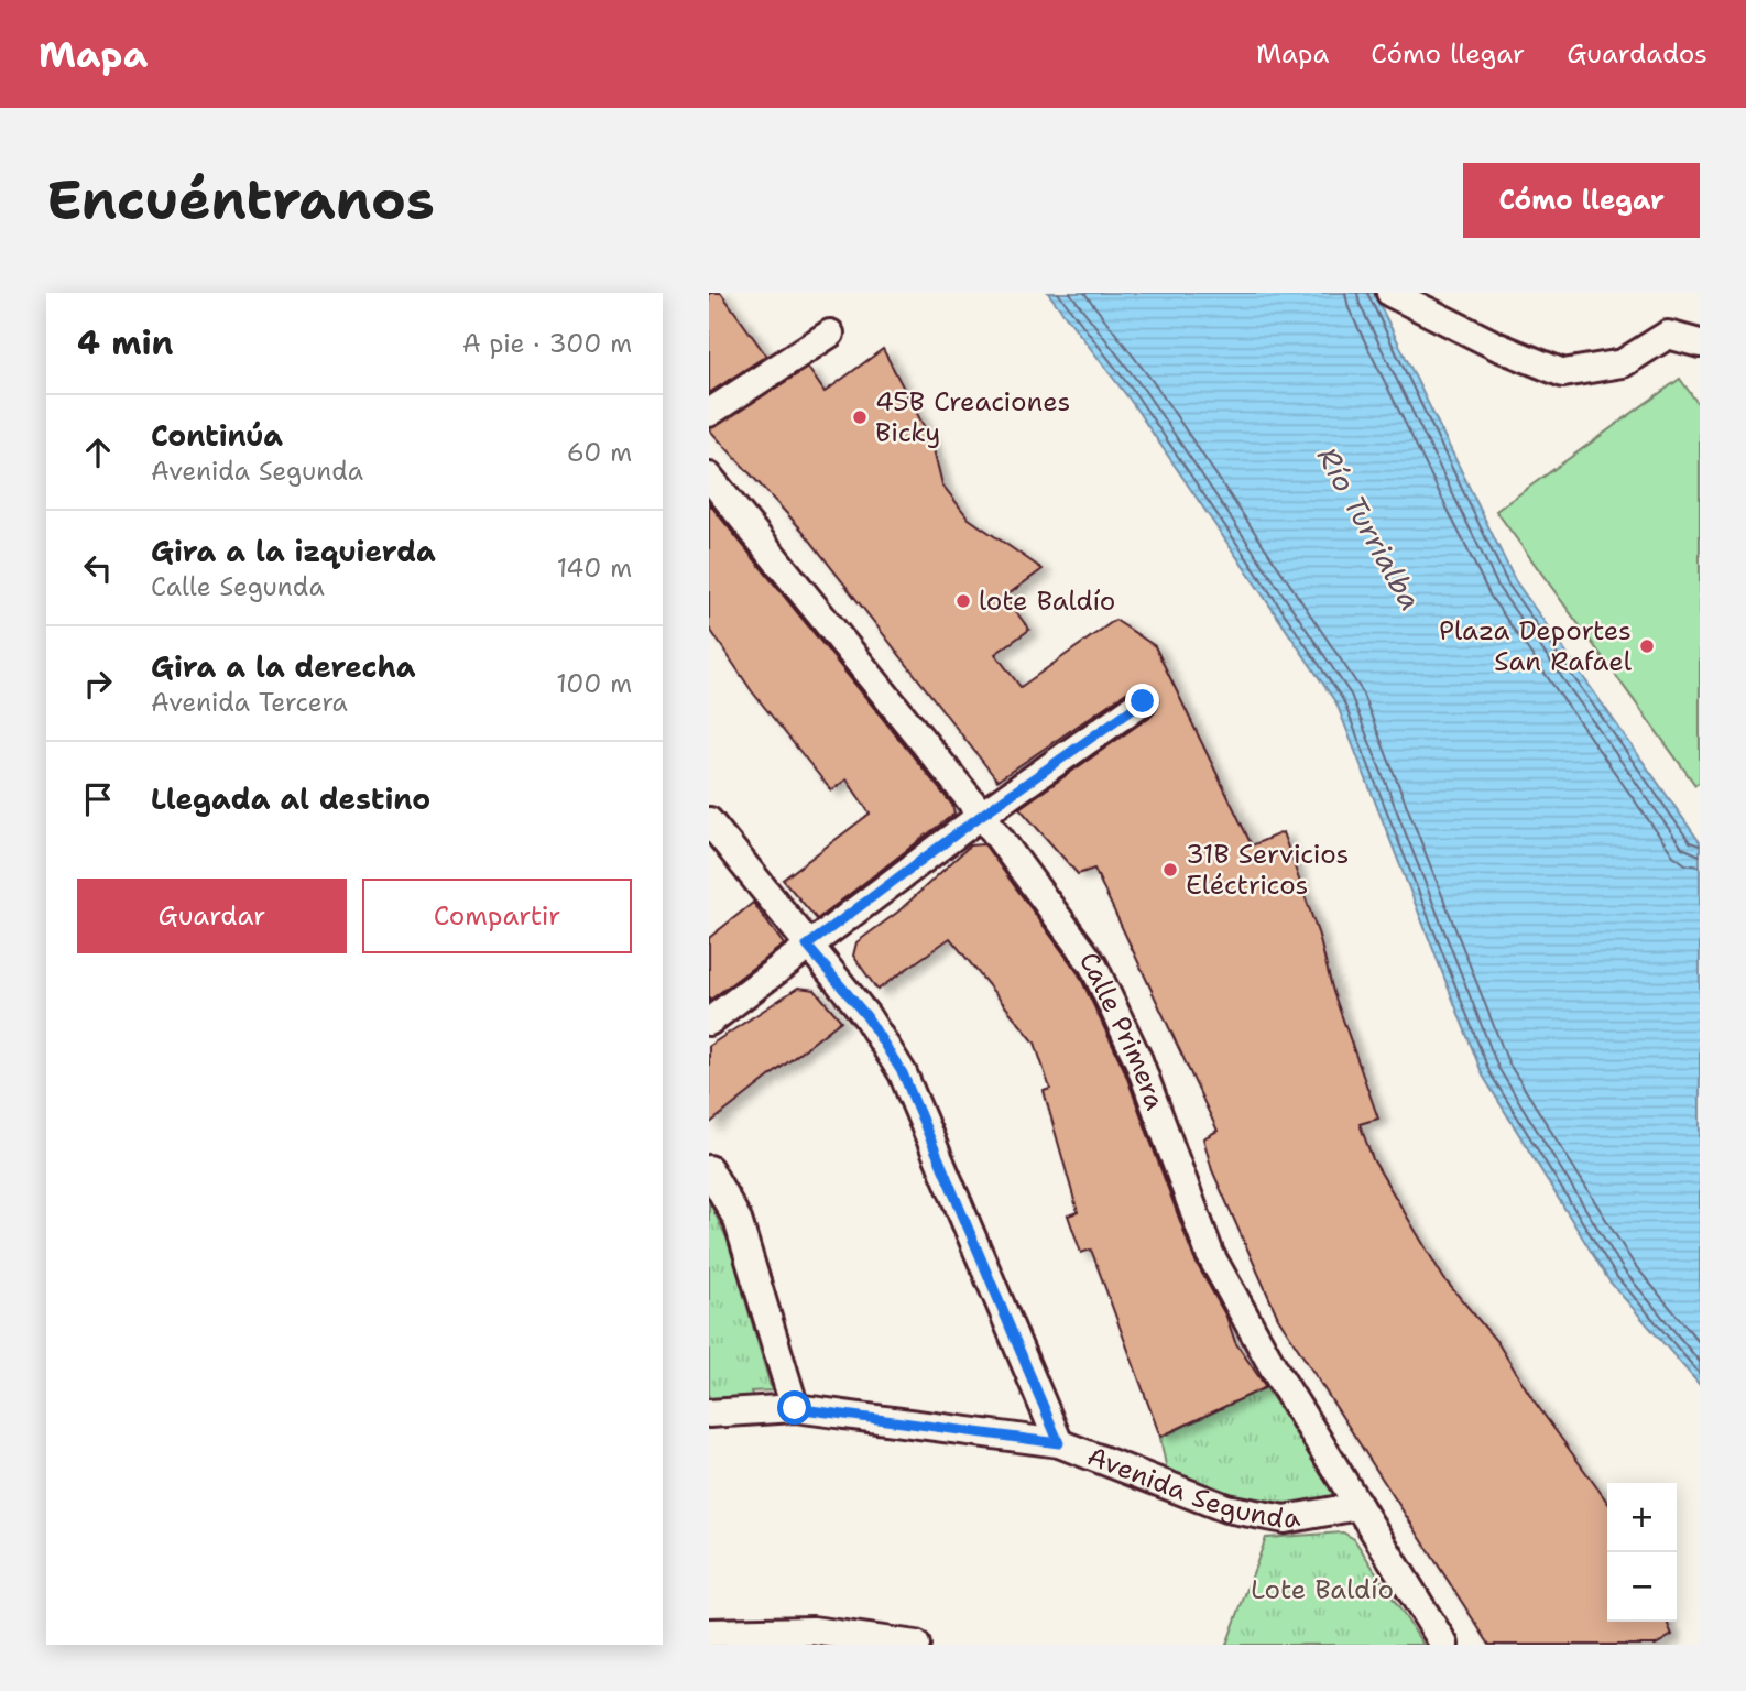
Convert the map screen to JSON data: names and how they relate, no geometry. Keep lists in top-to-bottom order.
{
  "streets": {
    "street": ["Calle Primera", "Avenida Segunda"]
  },
  "crossings": [
    ["Calle Primera", "Avenida Segunda"]
  ],
  "water": ["Río Turrialba"],
  "parks": ["Lote Baldío"],
  "places": [
    "45B Creaciones Bicky",
    "lote Baldío",
    "Plaza Deportes San Rafael",
    "31B Servicios Eléctricos"
  ],
  "page": {
    "header": "Mapa",
    "nav": ["Mapa", "Cómo llegar", "Guardados"],
    "buttons": [
      "Cómo llegar",
      ["Guardar", "Compartir"]
    ],
    "title": "Encuéntranos",
    "heading": ["4 min", "A pie · 300 m"],
    "list": [
      ["Continúa", "Avenida Segunda", "60 m"],
      ["Gira a la izquierda", "Calle Segunda", "140 m"],
      ["Gira a la derecha", "Avenida Tercera", "100 m"],
      "Llegada al destino"
    ],
    "map_buttons": ["+", "−"]
  }
}
